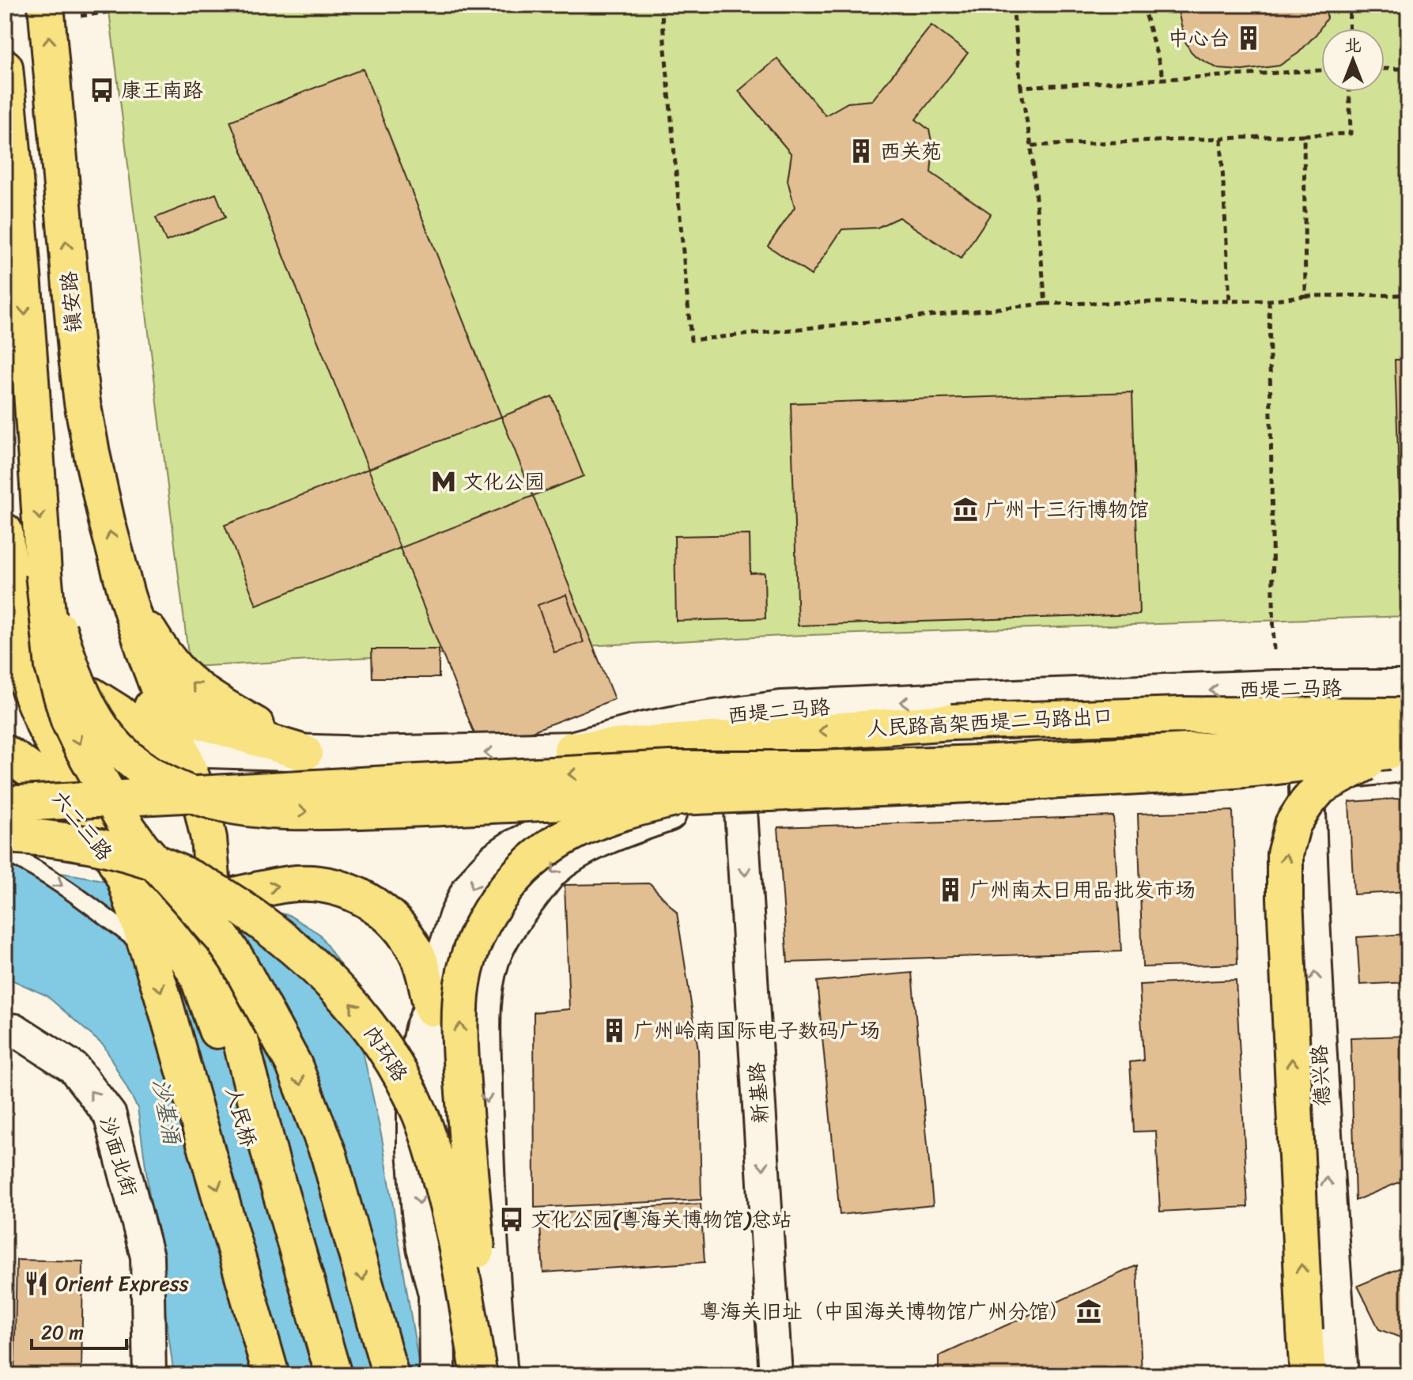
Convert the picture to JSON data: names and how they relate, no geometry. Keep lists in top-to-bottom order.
{
  "streets": {
    "main road": [
      "镇安路",
      "西堤二马路",
      "人民路高架西堤二马路出口",
      "六二三路",
      "内环路",
      "德兴路",
      "人民桥"
    ],
    "street": ["新基路", "沙面北街"]
  },
  "crossings": [
    ["镇安路", "人民桥"],
    ["西堤二马路", "人民路高架西堤二马路出口"],
    ["西堤二马路", "人民桥"],
    ["六二三路", "人民桥"]
  ],
  "one_way": ["德兴路", "新基路", "沙面北街"],
  "water": ["沙基涌"],
  "places": {
    "building": [
      "中心台",
      "西关苑",
      "广州南太日用品批发市场",
      "广州岭南国际电子数码广场"
    ],
    "bus stop": ["康王南路", "文化公园(粤海关博物馆)总站"],
    "metro station": ["文化公园"],
    "museum": ["广州十三行博物馆", "粤海关旧址（中国海关博物馆广州分馆）"],
    "restaurant": ["Orient Express"]
  },
  "scale_bar": "20 m",
  "north": "top"
}
